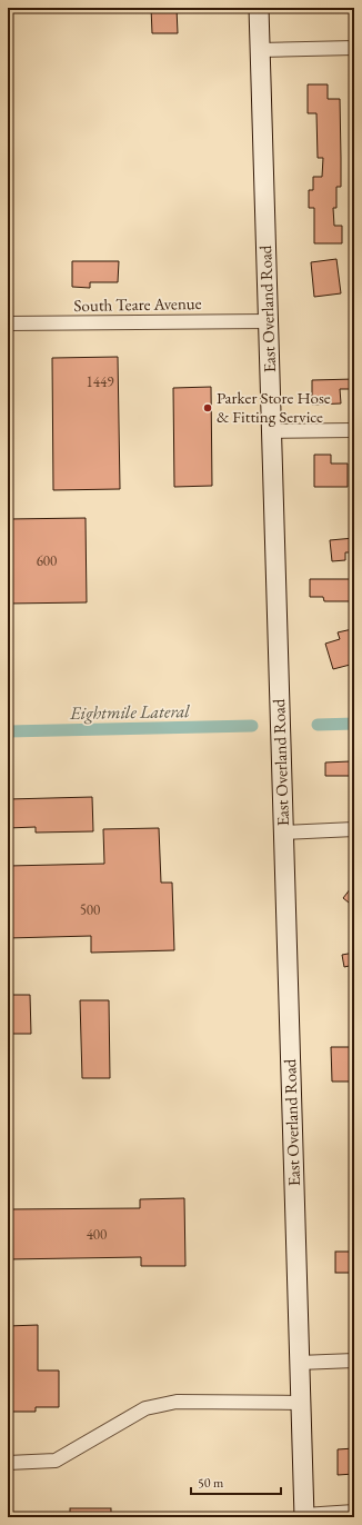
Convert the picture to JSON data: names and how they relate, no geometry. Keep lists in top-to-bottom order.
{
  "streets": {
    "main road": ["East Overland Road"],
    "street": ["South Teare Avenue"]
  },
  "crossings": [
    ["South Teare Avenue", "East Overland Road"]
  ],
  "water": ["Eightmile Lateral"],
  "places": ["Parker Store Hose & Fitting Service"],
  "house_numbers": [
    "1449",
    "600",
    "500",
    "400"
  ],
  "scale_bar": "50 m"
}
